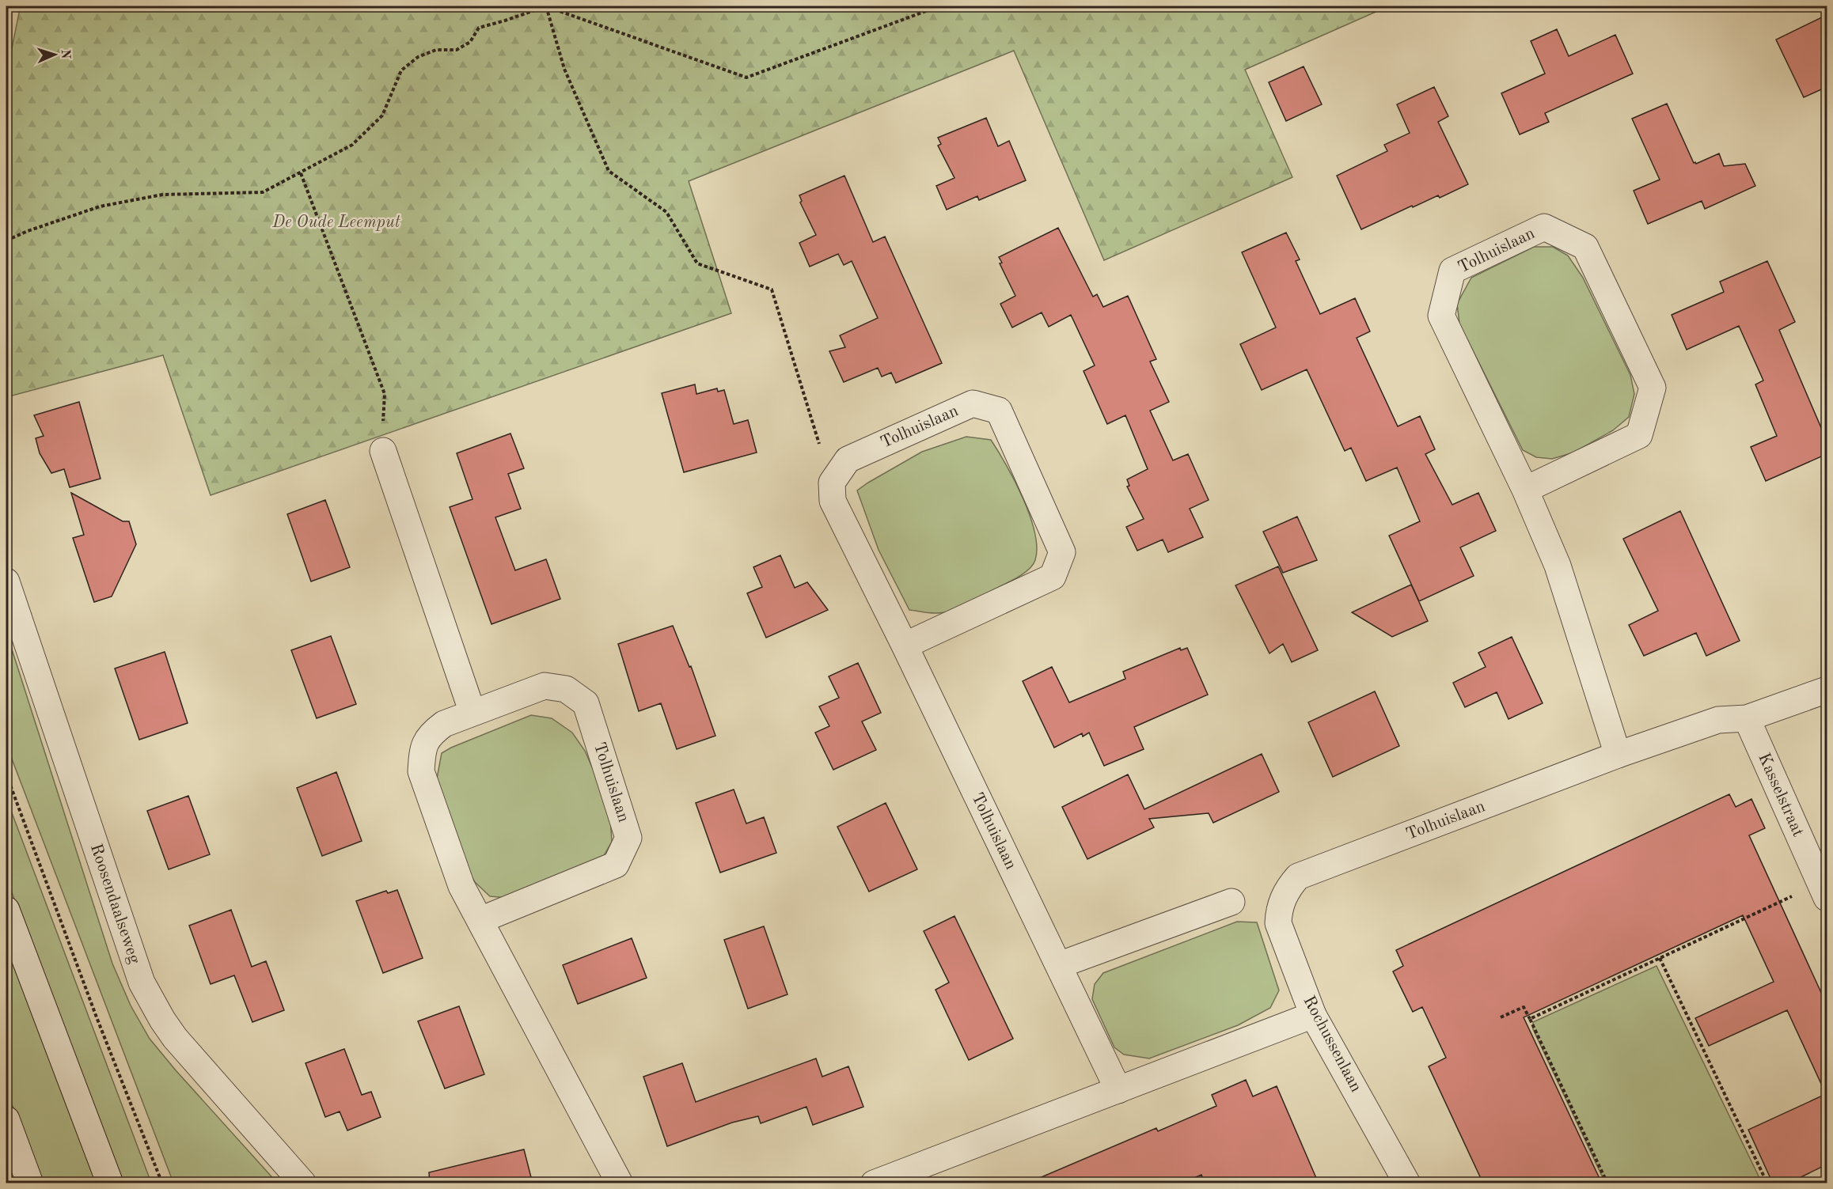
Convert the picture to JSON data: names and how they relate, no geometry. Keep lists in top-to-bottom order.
{
  "streets": {
    "street": [
      "Tolhuislaan",
      "Kasselstraat",
      "Roosendaalseweg",
      "Rochussenlaan"
    ]
  },
  "crossings": [
    ["Tolhuislaan", "Kasselstraat"],
    ["Tolhuislaan", "Rochussenlaan"]
  ],
  "parks": ["De Oude Leemput"],
  "north": "right"
}
